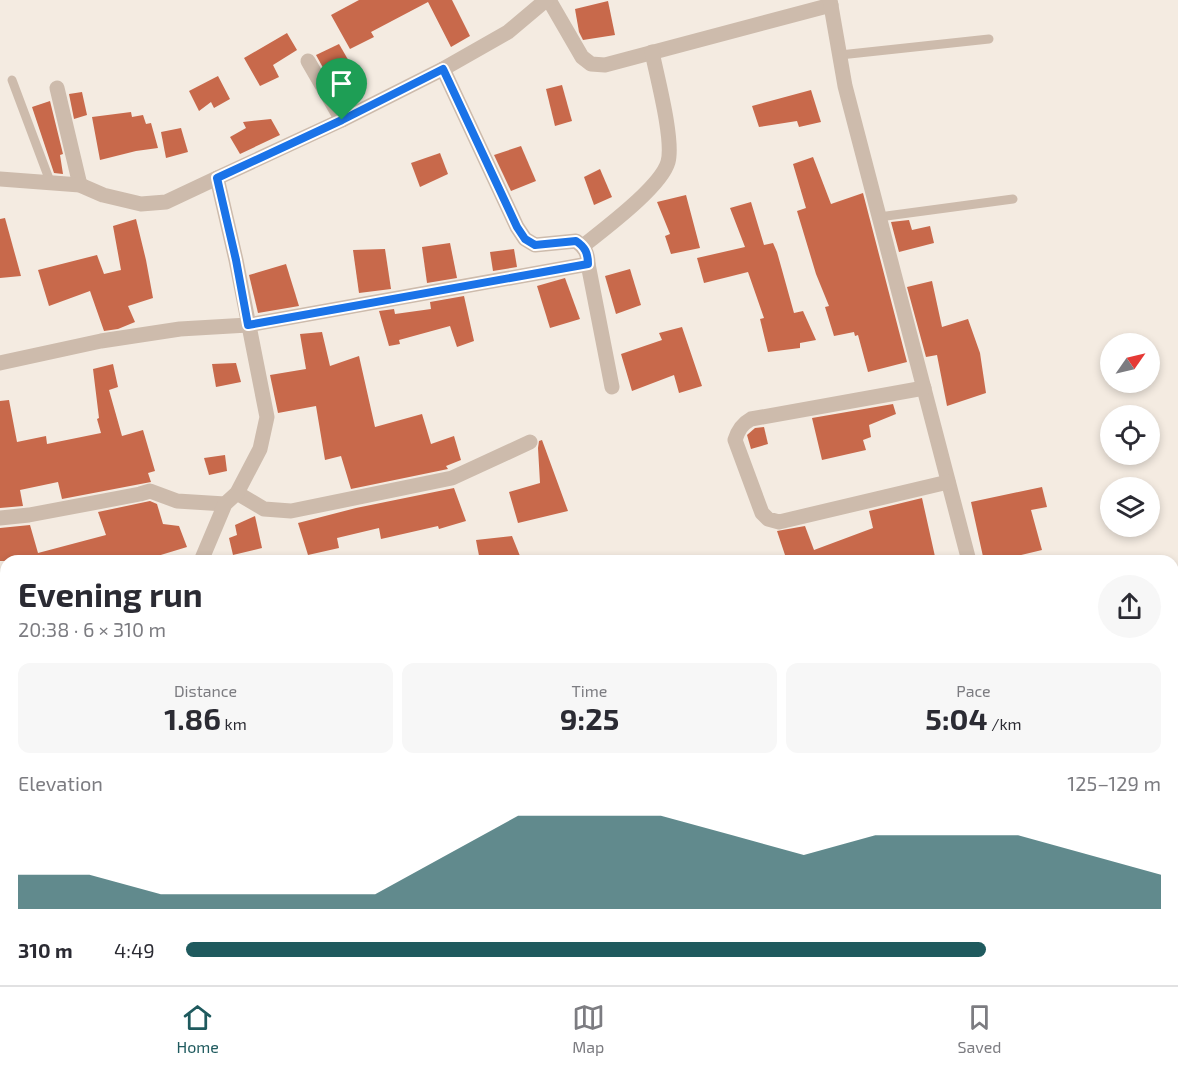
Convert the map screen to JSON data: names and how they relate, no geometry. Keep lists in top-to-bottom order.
{
  "north": "top right",
  "page": {
    "heading": ["Evening run", "20:38 · 6 × 310 m"],
    "stats": [
      ["Distance", "1.86 km"],
      ["Time", "9:25"],
      ["Pace", "5:04 /km"]
    ],
    "chart": ["Elevation", "125–129 m"],
    "list": [
      {
        "name": "310 m",
        "note": "4:49"
      }
    ],
    "tabs": ["Home", "Map", "Saved"]
  }
}
